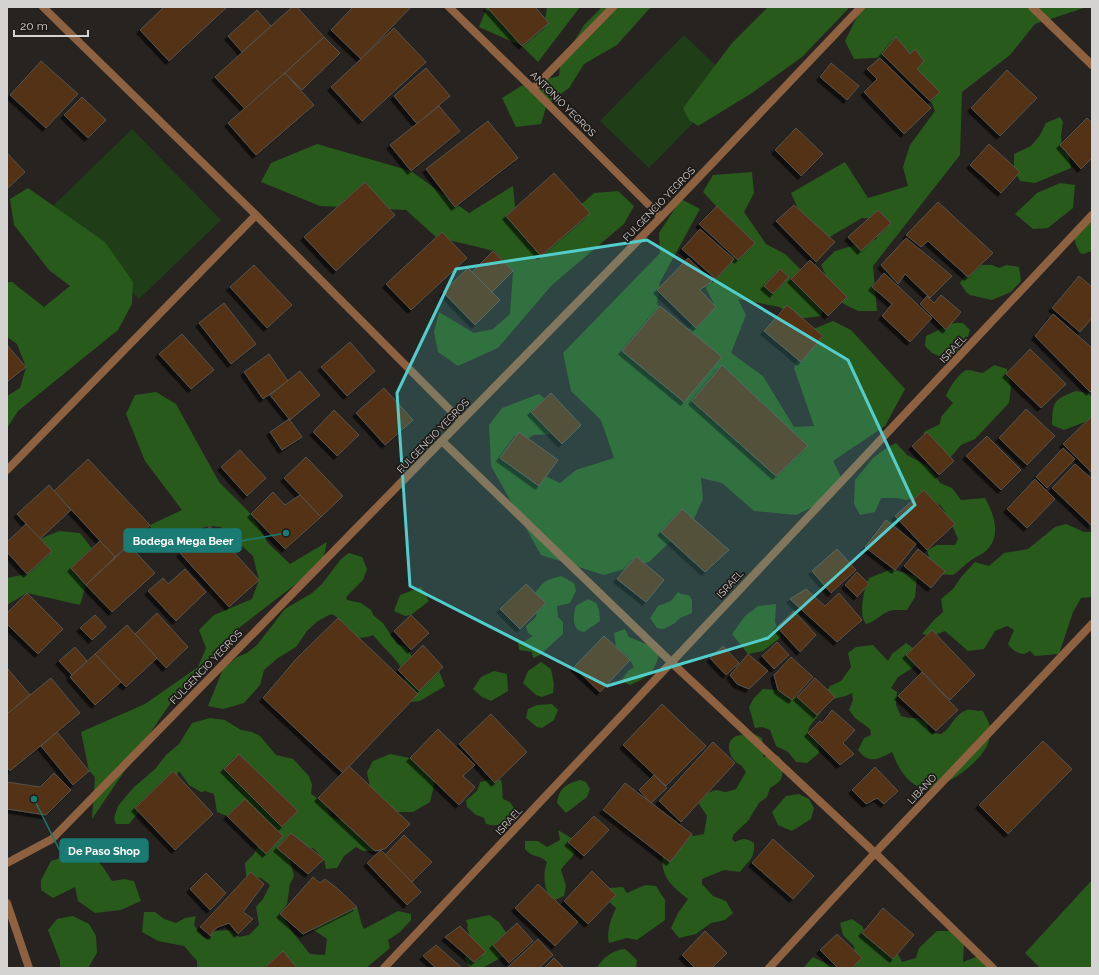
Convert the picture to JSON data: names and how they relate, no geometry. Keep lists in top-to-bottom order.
{
  "streets": {
    "street": [
      "ANTONIO YEGROS",
      "FULGENCIO YEGROS",
      "ISRAEL",
      "LIBANO"
    ]
  },
  "crossings": [
    ["ANTONIO YEGROS", "FULGENCIO YEGROS"]
  ],
  "places": ["Bodega Mega Beer", "De Paso Shop"],
  "scale_bar": "20 m"
}
